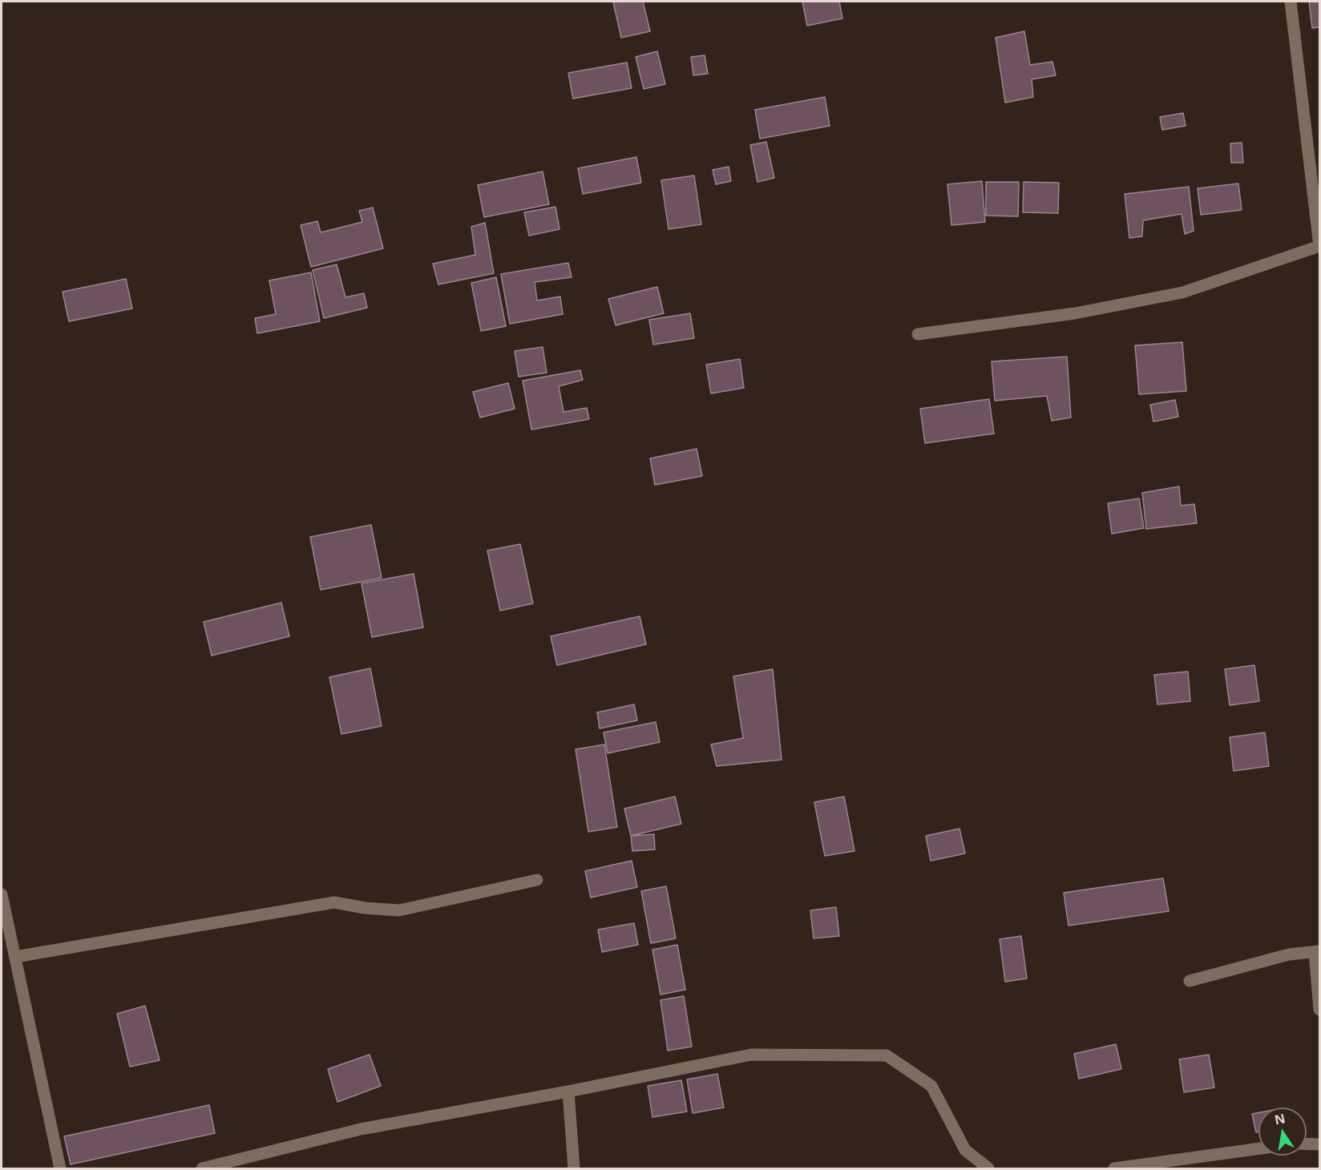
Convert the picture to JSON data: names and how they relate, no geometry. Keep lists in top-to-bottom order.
{
  "north": "top"
}
